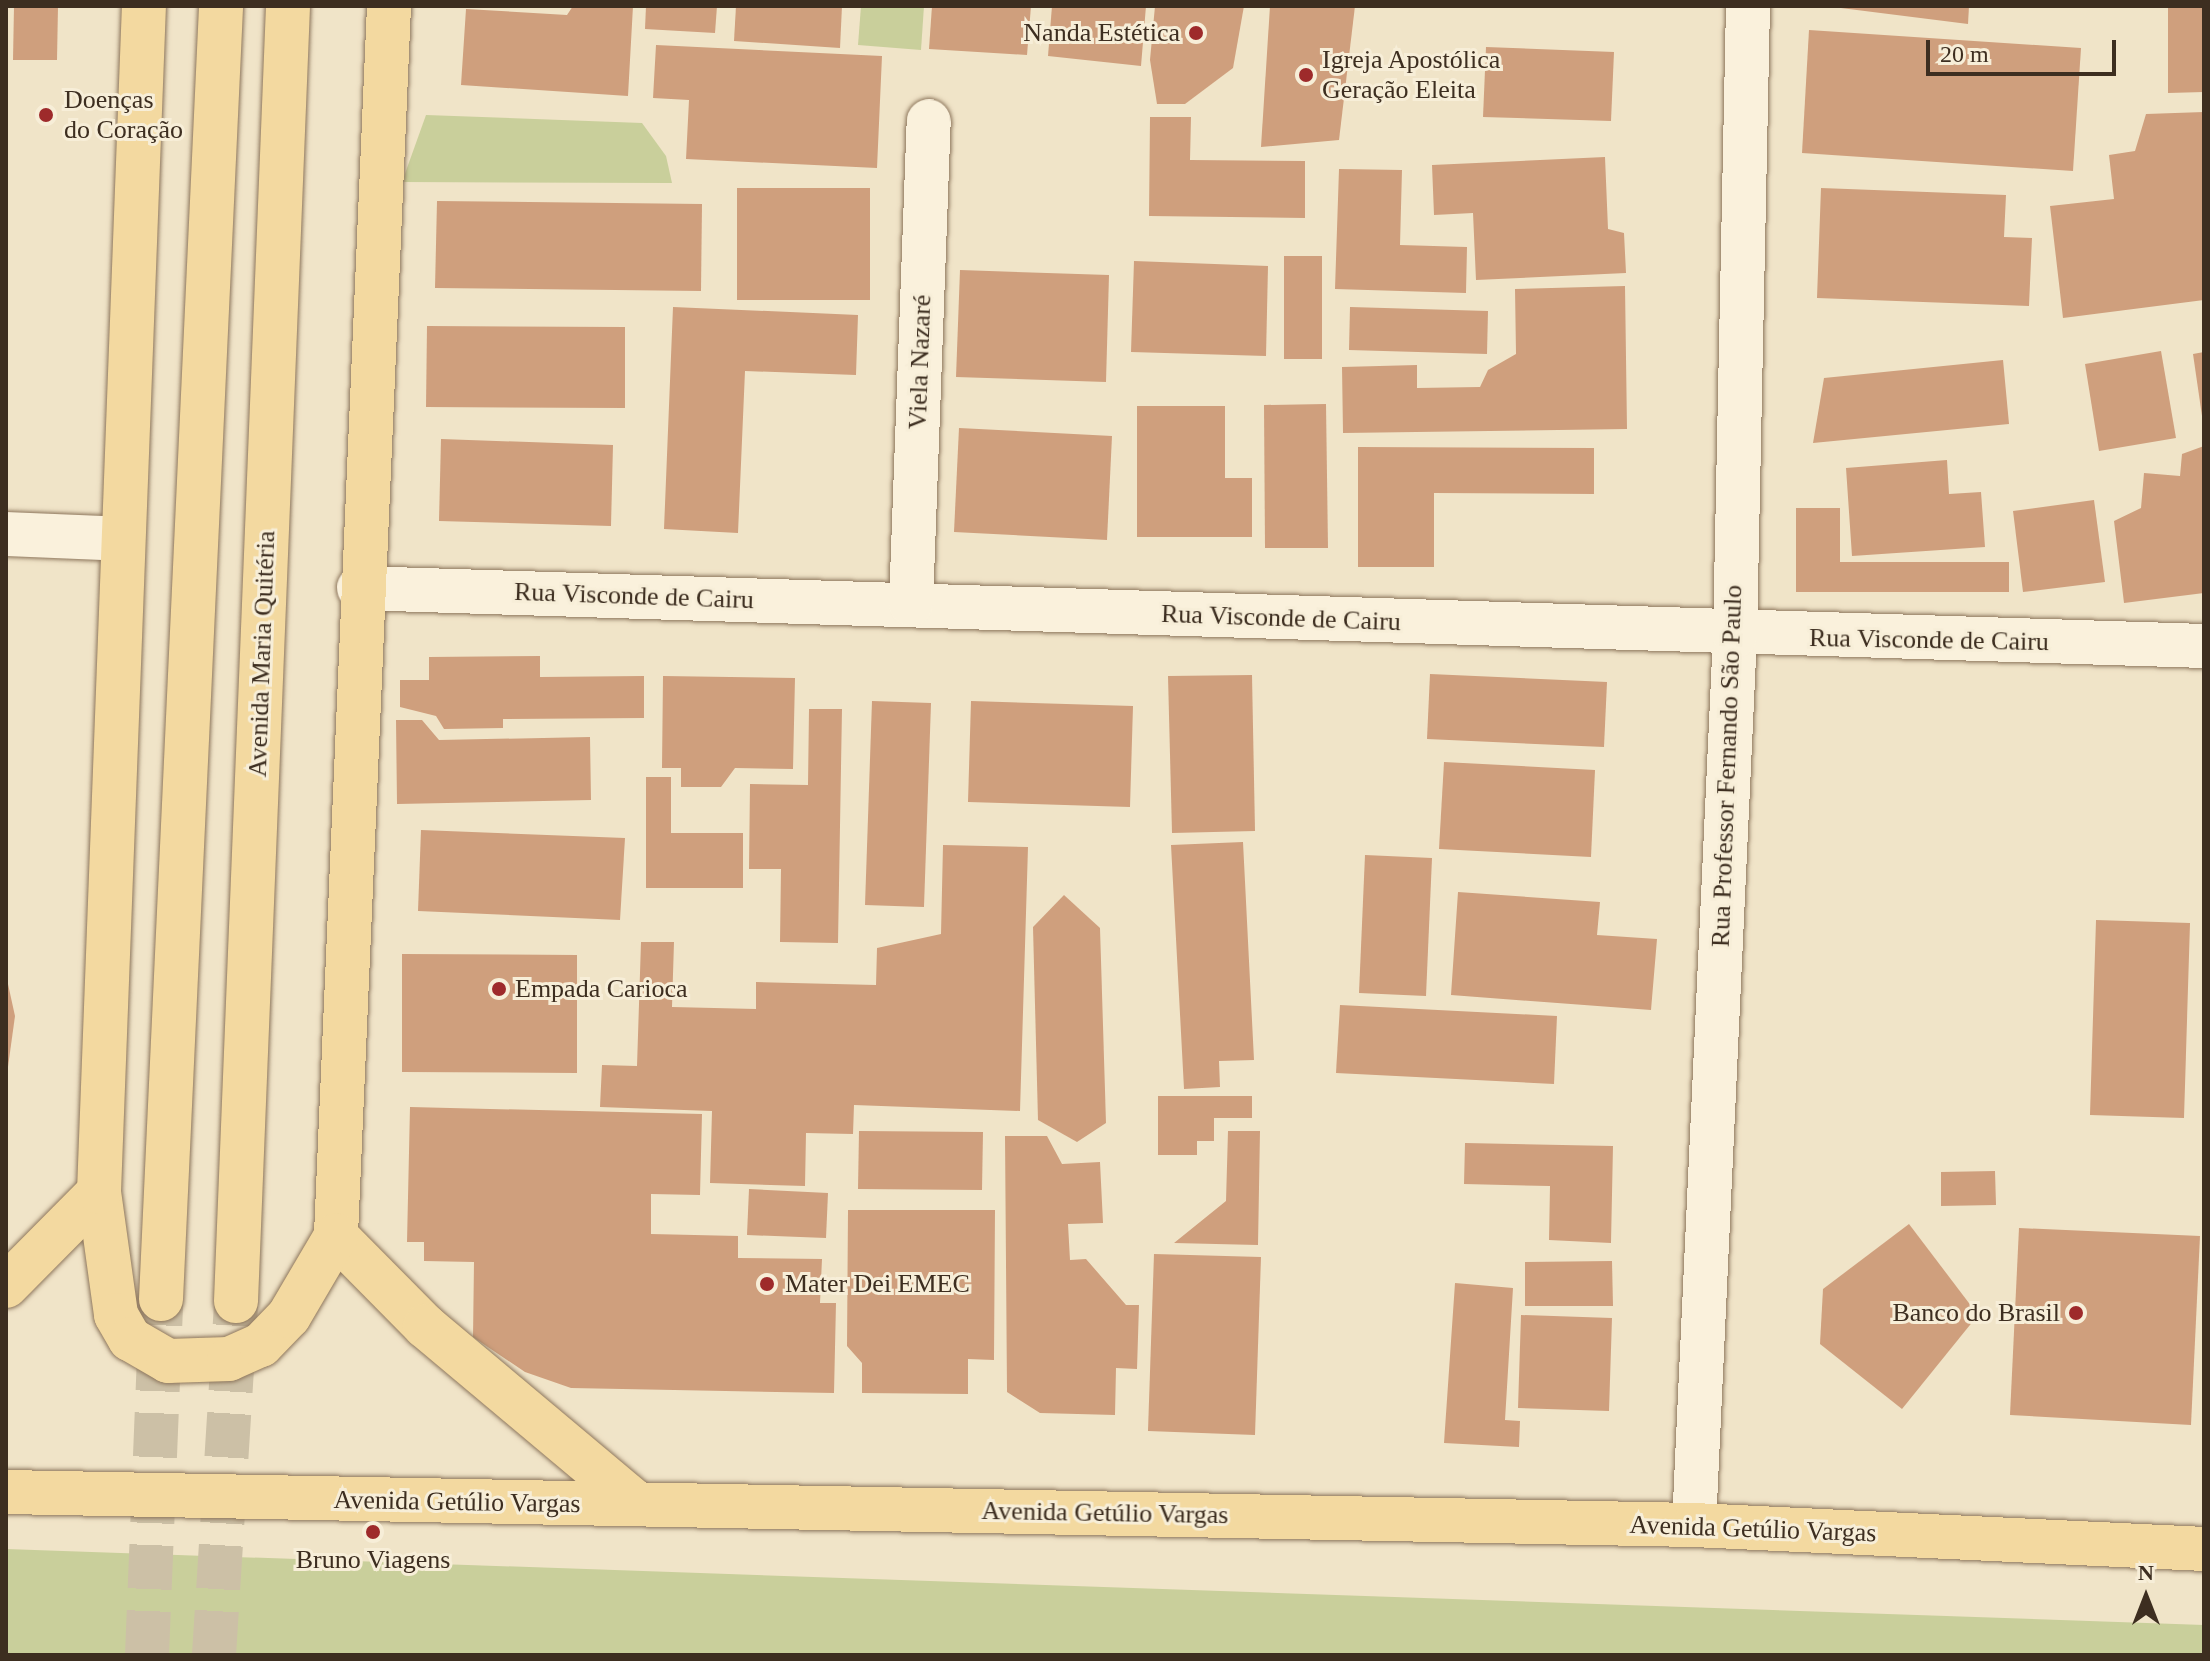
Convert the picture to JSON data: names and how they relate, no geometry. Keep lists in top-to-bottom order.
{
  "streets": {
    "main road": ["Avenida Maria Quitéria", "Avenida Getúlio Vargas"],
    "street": ["Viela Nazaré", "Rua Visconde de Cairu", "Rua Professor Fernando São Paulo"]
  },
  "crossings": [
    ["Viela Nazaré", "Rua Visconde de Cairu"],
    ["Rua Visconde de Cairu", "Rua Professor Fernando São Paulo"],
    ["Rua Professor Fernando São Paulo", "Avenida Getúlio Vargas"]
  ],
  "places": [
    "Nanda Estética",
    "Igreja Apostólica Geração Eleita",
    "Doenças do Coração",
    "Empada Carioca",
    "Mater Dei EMEC",
    "Banco do Brasil",
    "Bruno Viagens"
  ],
  "scale_bar": "20 m",
  "north": "top"
}
